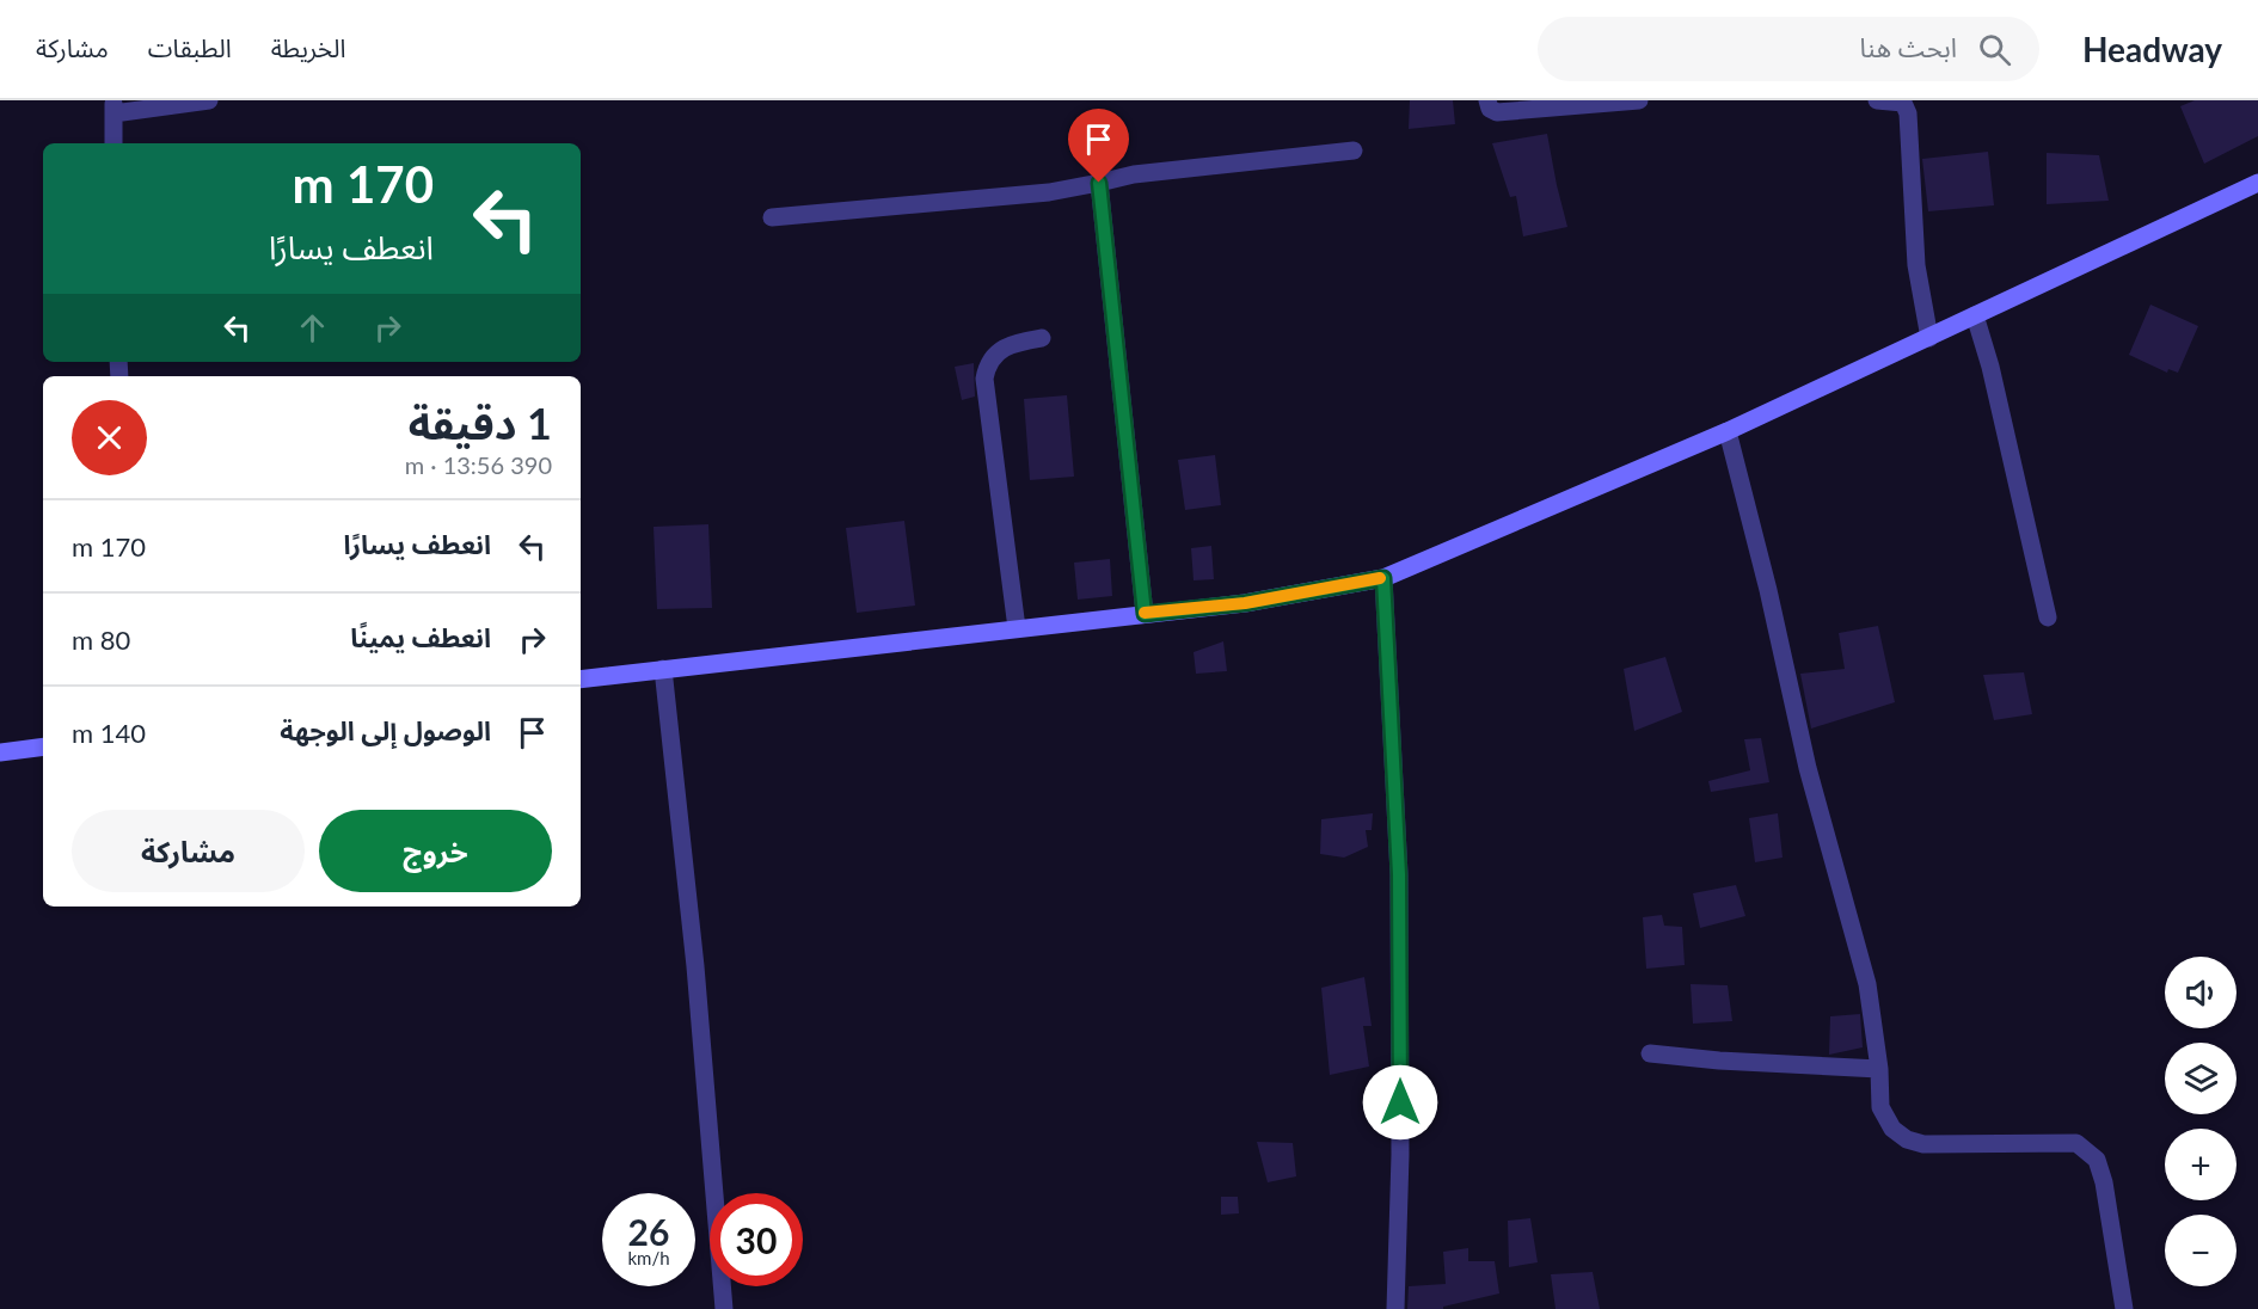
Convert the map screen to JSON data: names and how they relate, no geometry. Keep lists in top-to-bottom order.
{
  "page": {
    "header": "Headway",
    "search": "ابحث هنا",
    "nav": ["الخريطة", "الطبقات", "مشاركة"],
    "turn": ["170 m", "انعطف يسارًا"],
    "heading": ["1 دقيقة", "390 m · 13:56"],
    "list": [
      {
        "name": "انعطف يسارًا",
        "value": "170 m"
      },
      {
        "name": "انعطف يمينًا",
        "value": "80 m"
      },
      {
        "name": "الوصول إلى الوجهة",
        "value": "140 m"
      }
    ],
    "buttons": ["خروج", "مشاركة"],
    "map_buttons": ["+", "−"],
    "speed": "26 km/h",
    "limit": "30"
  }
}
